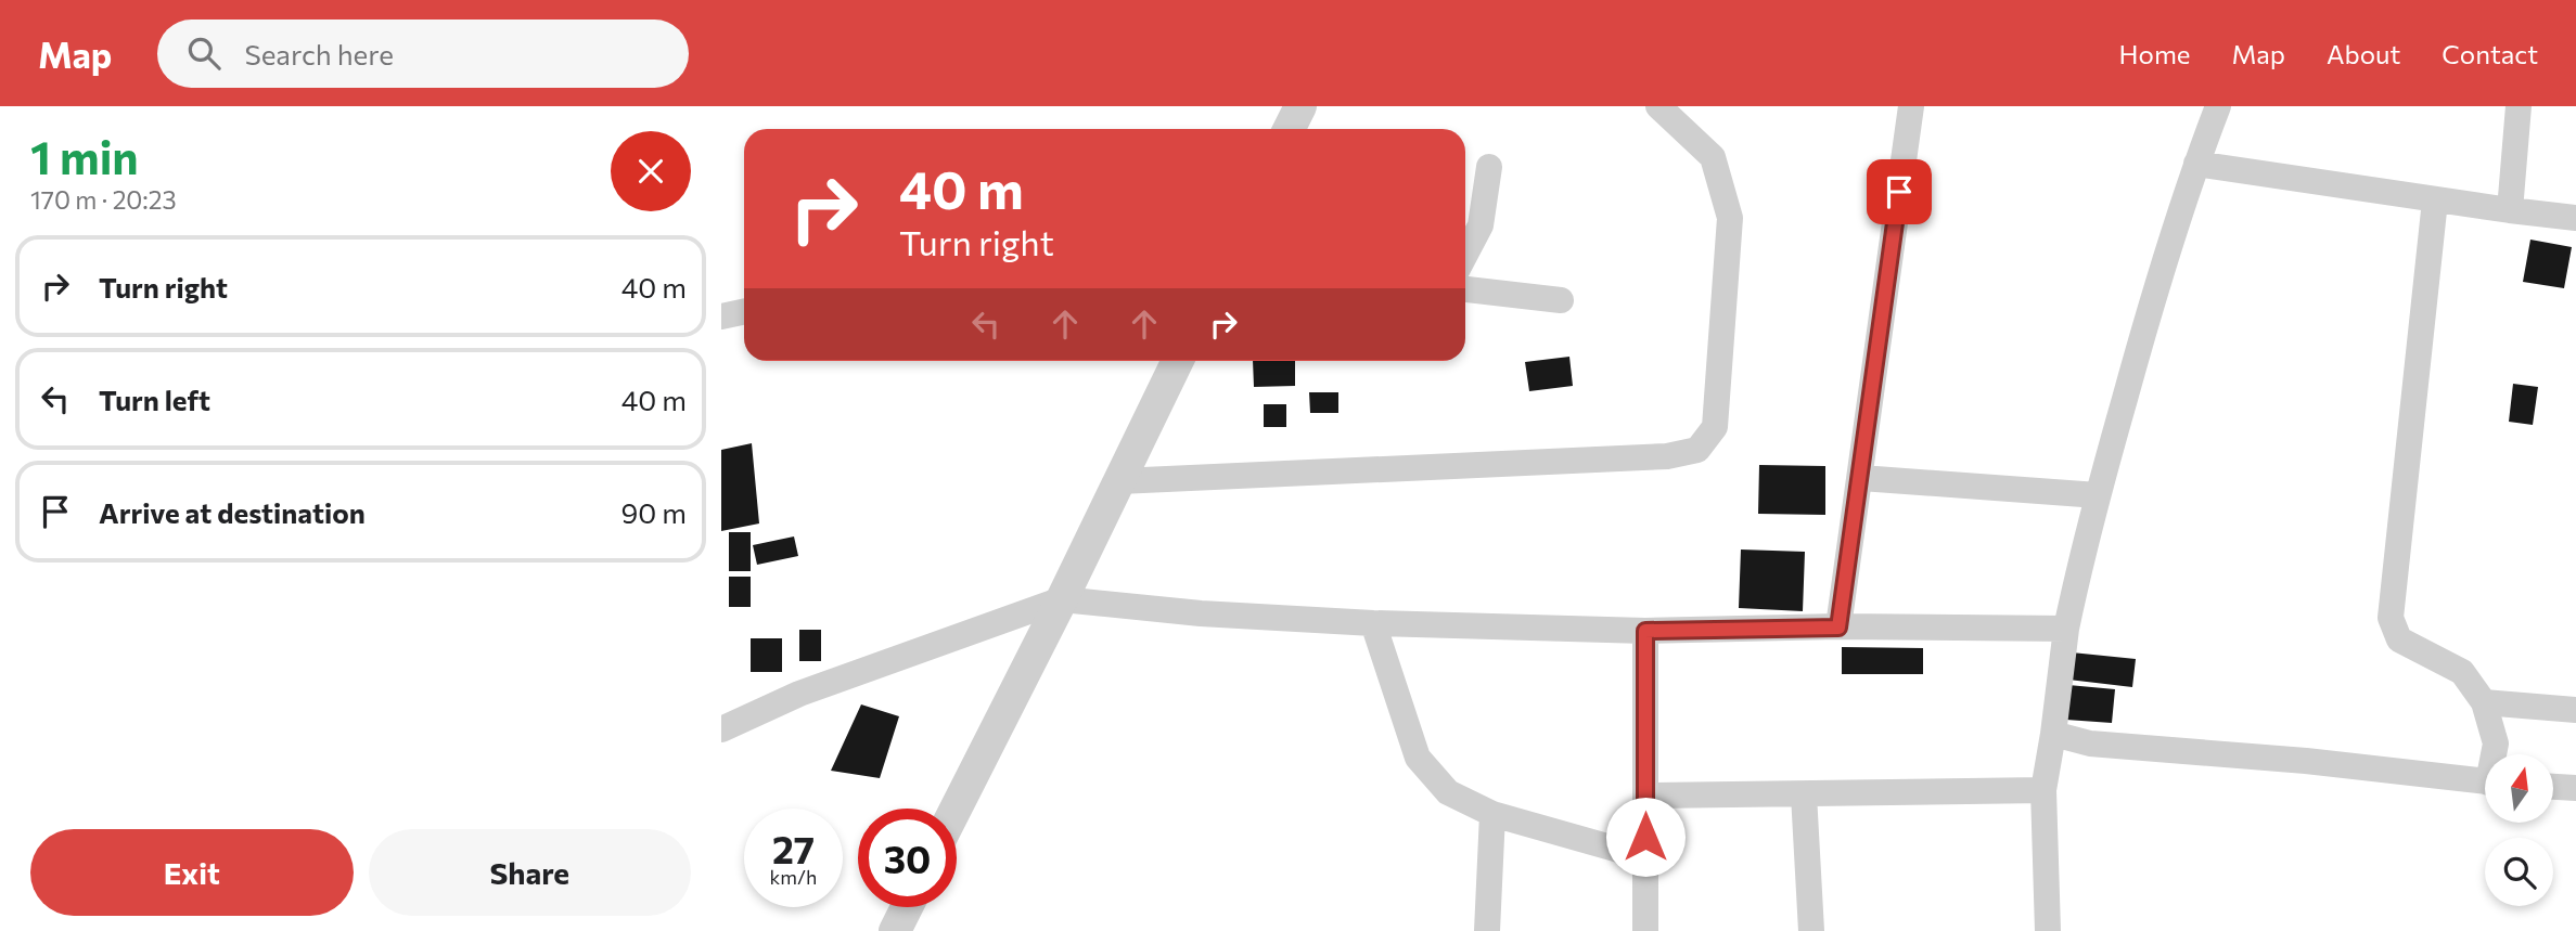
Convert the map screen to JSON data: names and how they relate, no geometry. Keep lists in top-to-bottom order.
{
  "north": "top",
  "page": {
    "header": "Map",
    "search": "Search here",
    "nav": [
      "Home",
      "Map",
      "About",
      "Contact"
    ],
    "heading": ["1 min", "170 m · 20:23"],
    "turn": ["40 m", "Turn right"],
    "list": [
      {
        "name": "Turn right",
        "value": "40 m"
      },
      {
        "name": "Turn left",
        "value": "40 m"
      },
      {
        "name": "Arrive at destination",
        "value": "90 m"
      }
    ],
    "speed": "27 km/h",
    "limit": "30",
    "buttons": ["Exit", "Share"]
  }
}
